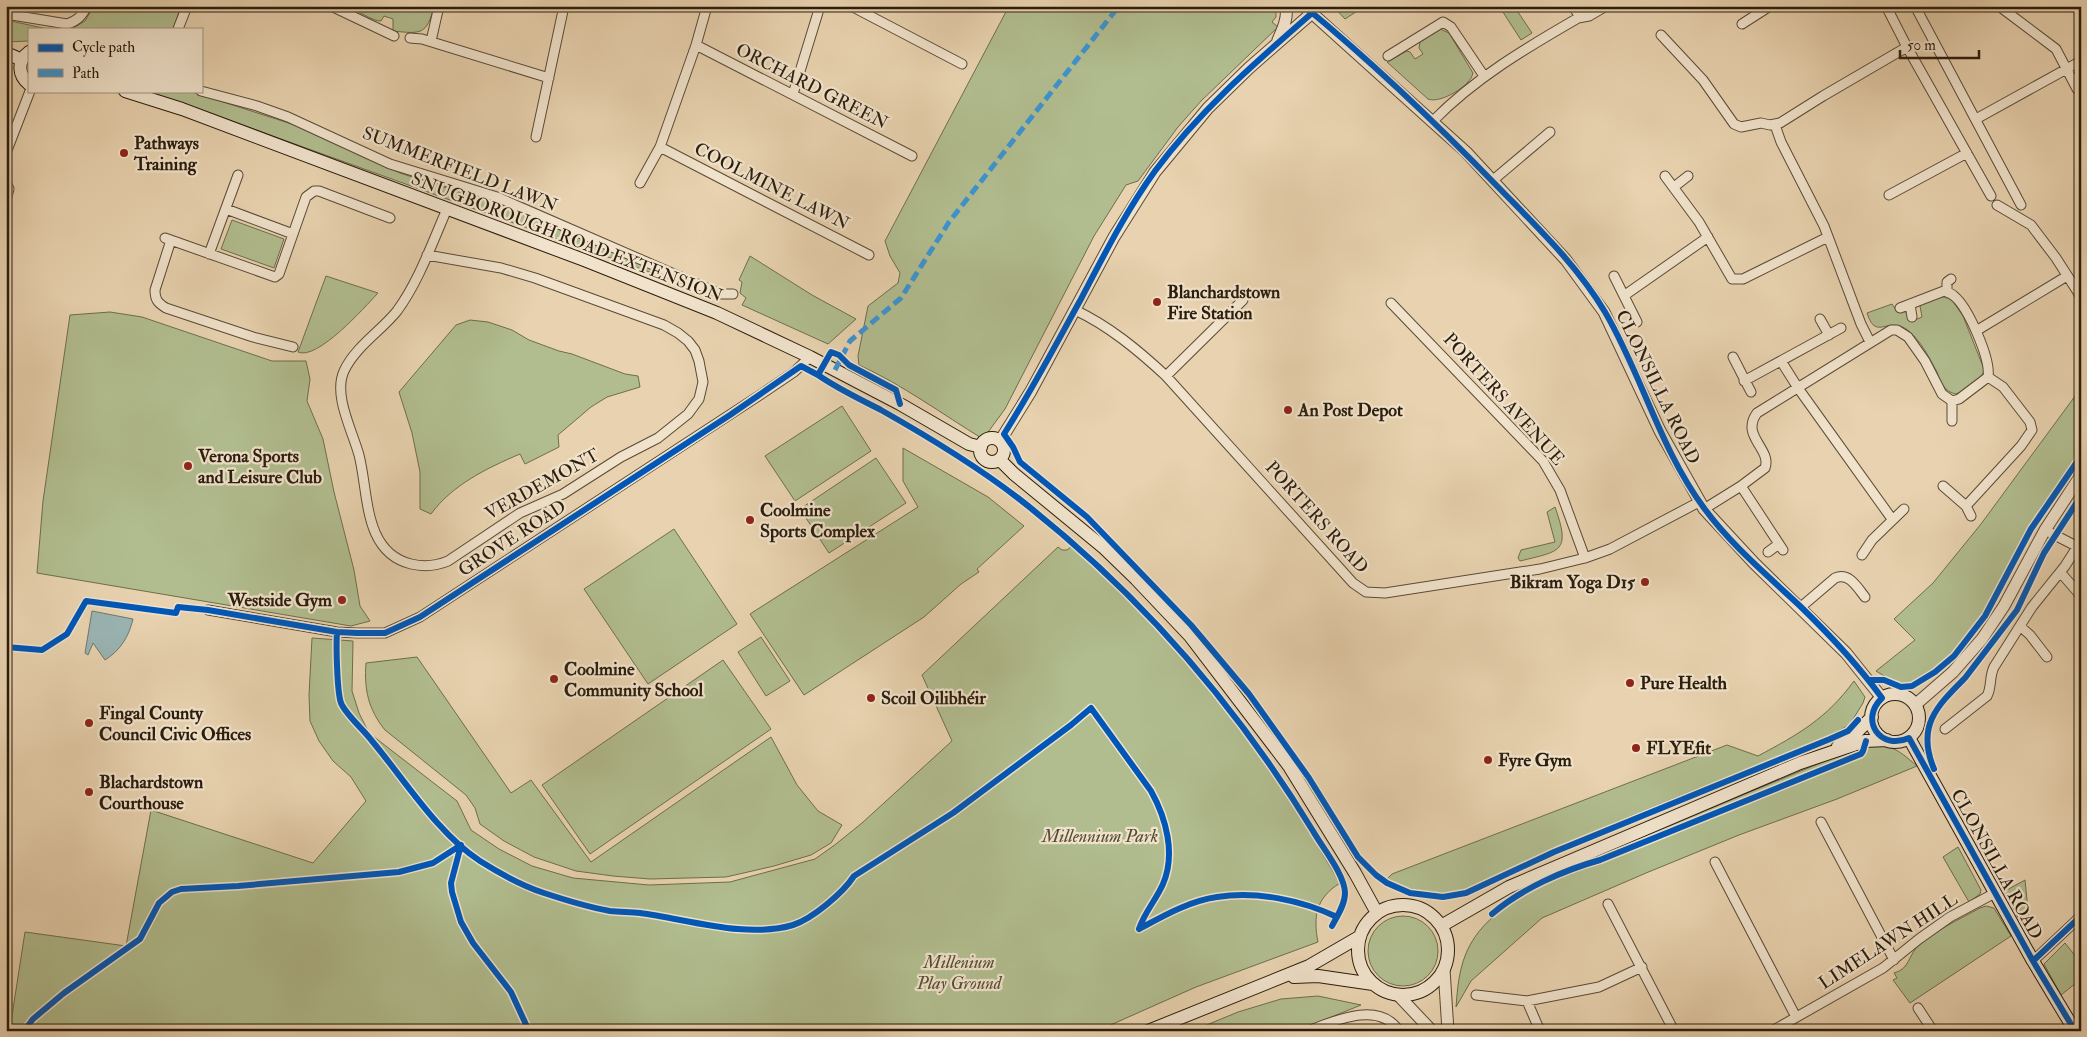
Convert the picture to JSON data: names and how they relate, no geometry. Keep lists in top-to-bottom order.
{
  "streets": {
    "main road": ["SNUGBOROUGH ROAD EXTENSION", "CLONSILLA ROAD"],
    "street": [
      "ORCHARD GREEN",
      "SUMMERFIELD LAWN",
      "COOLMINE LAWN",
      "PORTERS AVENUE",
      "VERDEMONT",
      "PORTERS ROAD",
      "GROVE ROAD",
      "LIMELAWN HILL"
    ]
  },
  "crossings": [
    ["SNUGBOROUGH ROAD EXTENSION", "VERDEMONT"],
    ["SNUGBOROUGH ROAD EXTENSION", "GROVE ROAD"],
    ["CLONSILLA ROAD", "PORTERS ROAD"],
    ["CLONSILLA ROAD", "LIMELAWN HILL"],
    ["PORTERS AVENUE", "PORTERS ROAD"]
  ],
  "parks": ["Millennium Park", "Millenium Play Ground"],
  "places": [
    "Pathways Training",
    "Blanchardstown Fire Station",
    "An Post Depot",
    "Verona Sports and Leisure Club",
    "Coolmine Sports Complex",
    "Bikram Yoga D15",
    "Westside Gym",
    "Coolmine Community School",
    "Pure Health",
    "Scoil Oilibhéir",
    "Fingal County Council Civic Offices",
    "FLYEfit",
    "Fyre Gym",
    "Blachardstown Courthouse"
  ],
  "legend": ["Cycle path", "Path"],
  "scale_bar": "50 m"
}
